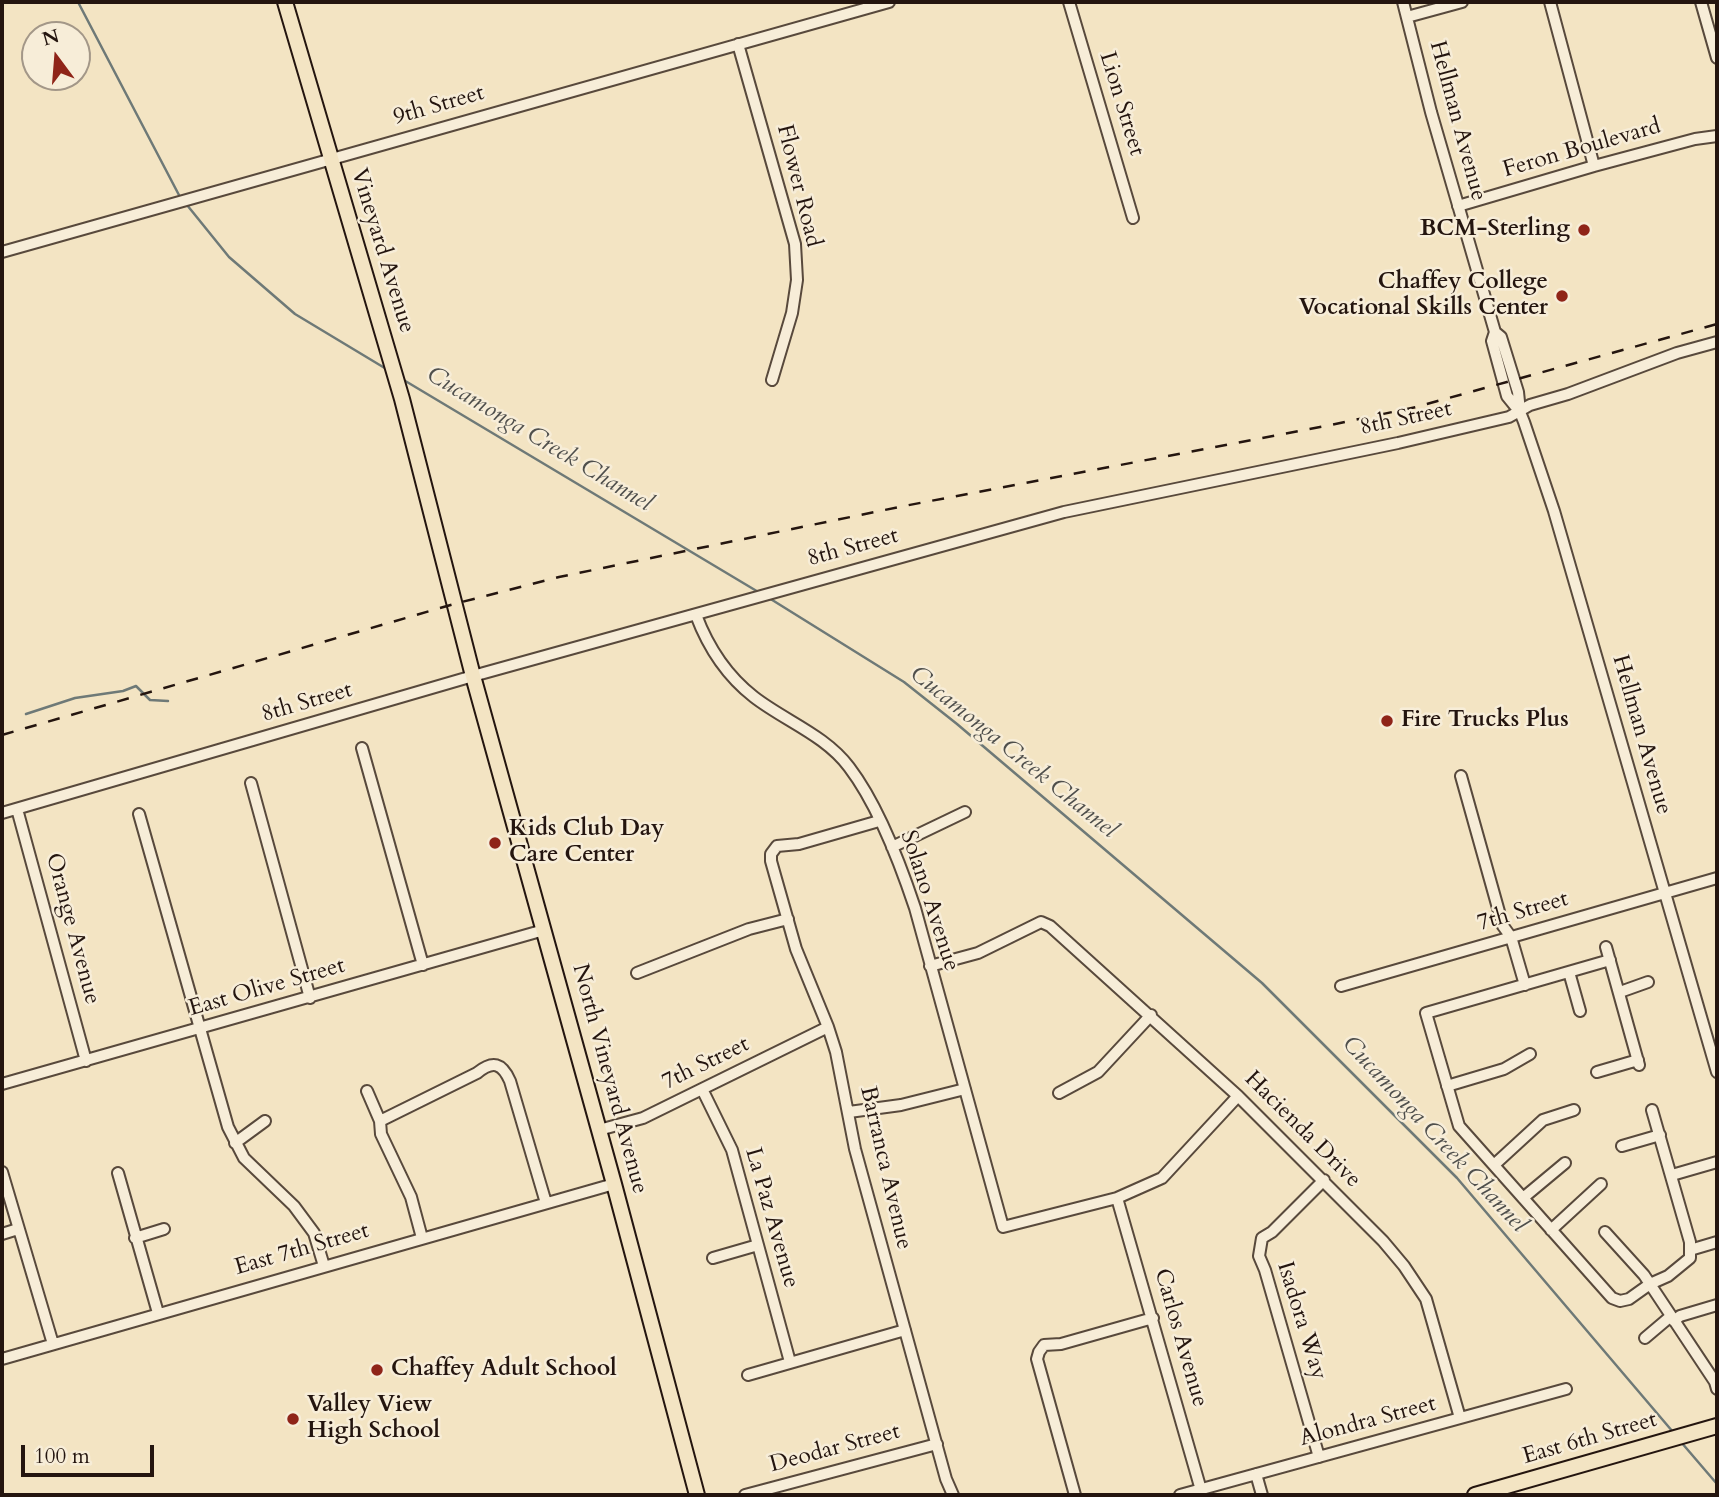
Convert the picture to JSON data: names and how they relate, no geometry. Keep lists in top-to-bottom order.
{
  "streets": {
    "main road": ["Vineyard Avenue", "North Vineyard Avenue", "East 6th Street"],
    "street": [
      "Lion Street",
      "9th Street",
      "Hellman Avenue",
      "Feron Boulevard",
      "Flower Road",
      "8th Street",
      "Solano Avenue",
      "7th Street",
      "Orange Avenue",
      "East Olive Street",
      "Hacienda Drive",
      "Barranca Avenue",
      "La Paz Avenue",
      "East 7th Street",
      "Isadora Way",
      "Carlos Avenue",
      "Alondra Street",
      "Deodar Street"
    ]
  },
  "crossings": [
    ["9th Street", "Flower Road"],
    ["9th Street", "Vineyard Avenue"],
    ["Hellman Avenue", "Feron Boulevard"],
    ["Hellman Avenue", "8th Street"],
    ["Hellman Avenue", "7th Street"],
    ["Vineyard Avenue", "8th Street"],
    ["Vineyard Avenue", "North Vineyard Avenue"],
    ["8th Street", "Solano Avenue"],
    ["8th Street", "Orange Avenue"],
    ["8th Street", "North Vineyard Avenue"],
    ["Solano Avenue", "Hacienda Drive"],
    ["Solano Avenue", "Barranca Avenue"],
    ["Solano Avenue", "Carlos Avenue"],
    ["7th Street", "North Vineyard Avenue"],
    ["7th Street", "Barranca Avenue"],
    ["7th Street", "La Paz Avenue"],
    ["Orange Avenue", "East Olive Street"],
    ["East Olive Street", "North Vineyard Avenue"],
    ["North Vineyard Avenue", "East 7th Street"],
    ["Hacienda Drive", "Isadora Way"],
    ["Hacienda Drive", "Alondra Street"],
    ["Barranca Avenue", "Deodar Street"],
    ["Isadora Way", "Alondra Street"],
    ["Carlos Avenue", "Alondra Street"]
  ],
  "water": ["Cucamonga Creek Channel"],
  "places": [
    "BCM-Sterling",
    "Chaffey College Vocational Skills Center",
    "Fire Trucks Plus",
    "Kids Club Day Care Center",
    "Chaffey Adult School",
    "Valley View High School"
  ],
  "scale_bar": "100 m",
  "north": "top"
}
